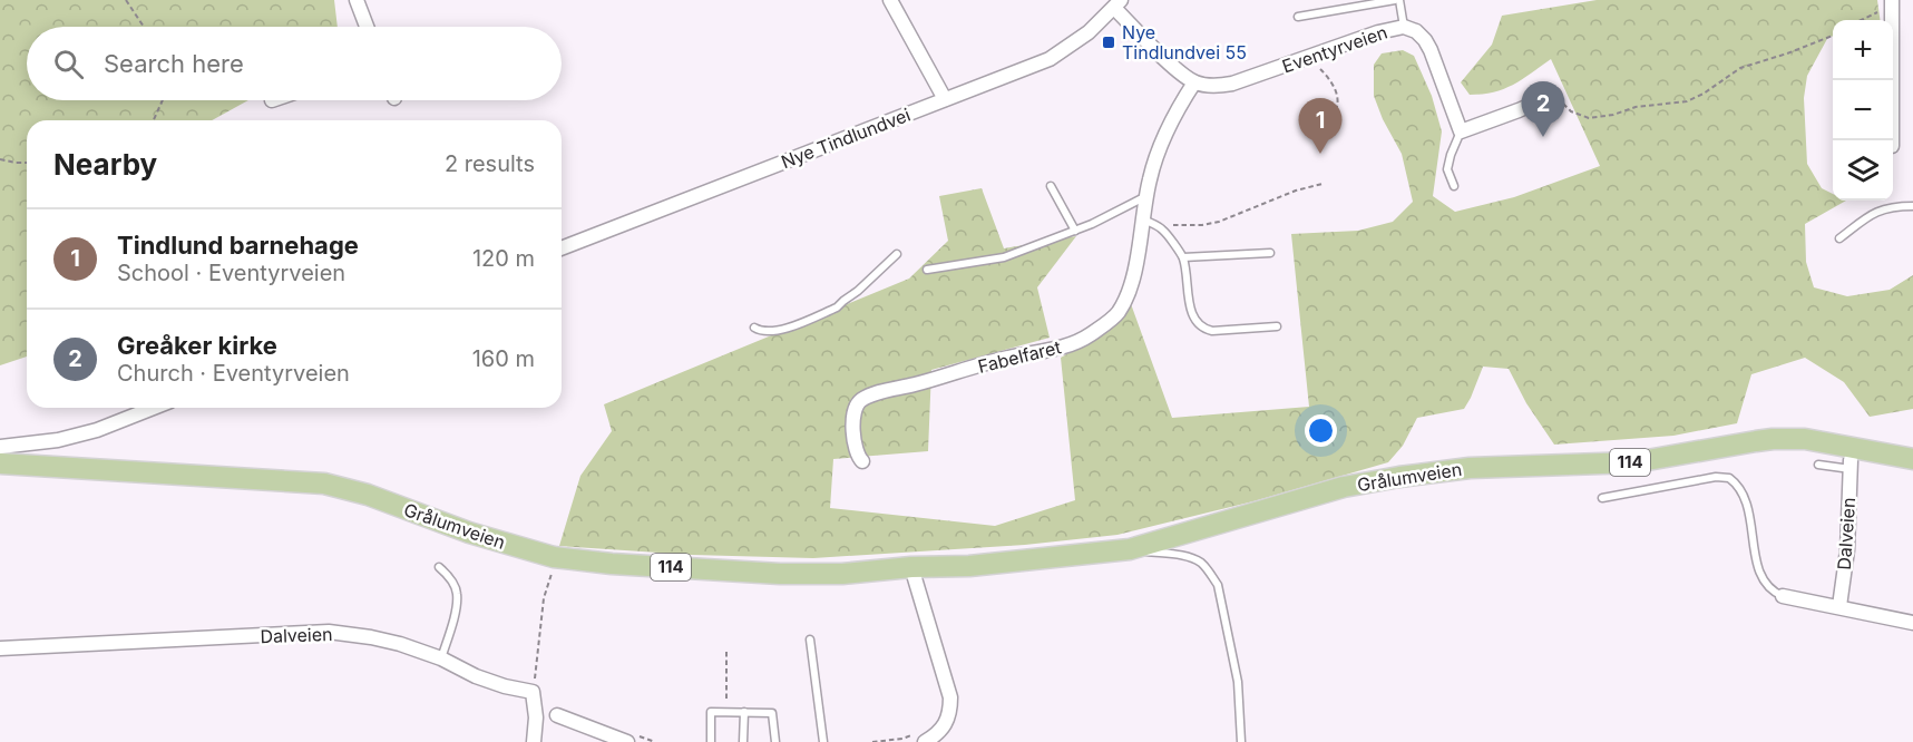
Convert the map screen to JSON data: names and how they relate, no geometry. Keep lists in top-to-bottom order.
{
  "streets": {
    "main road": ["114", "Grålumveien"],
    "street": [
      "Eventyrveien",
      "Nye Tindlundvei",
      "Fabelfaret",
      "Dalveien"
    ]
  },
  "crossings": [
    ["Eventyrveien", "Fabelfaret"]
  ],
  "places": {
    "transit": ["Nye Tindlundvei 55"]
  },
  "page": {
    "map_buttons": ["+", "−"],
    "search": "Search here",
    "pins": ["2", "1"],
    "heading": ["Nearby", "2 results"],
    "list": [
      {
        "mark": "1",
        "name": "Tindlund barnehage",
        "note": "School · Eventyrveien",
        "value": "120 m"
      },
      {
        "mark": "2",
        "name": "Greåker kirke",
        "note": "Church · Eventyrveien",
        "value": "160 m"
      }
    ]
  }
}
